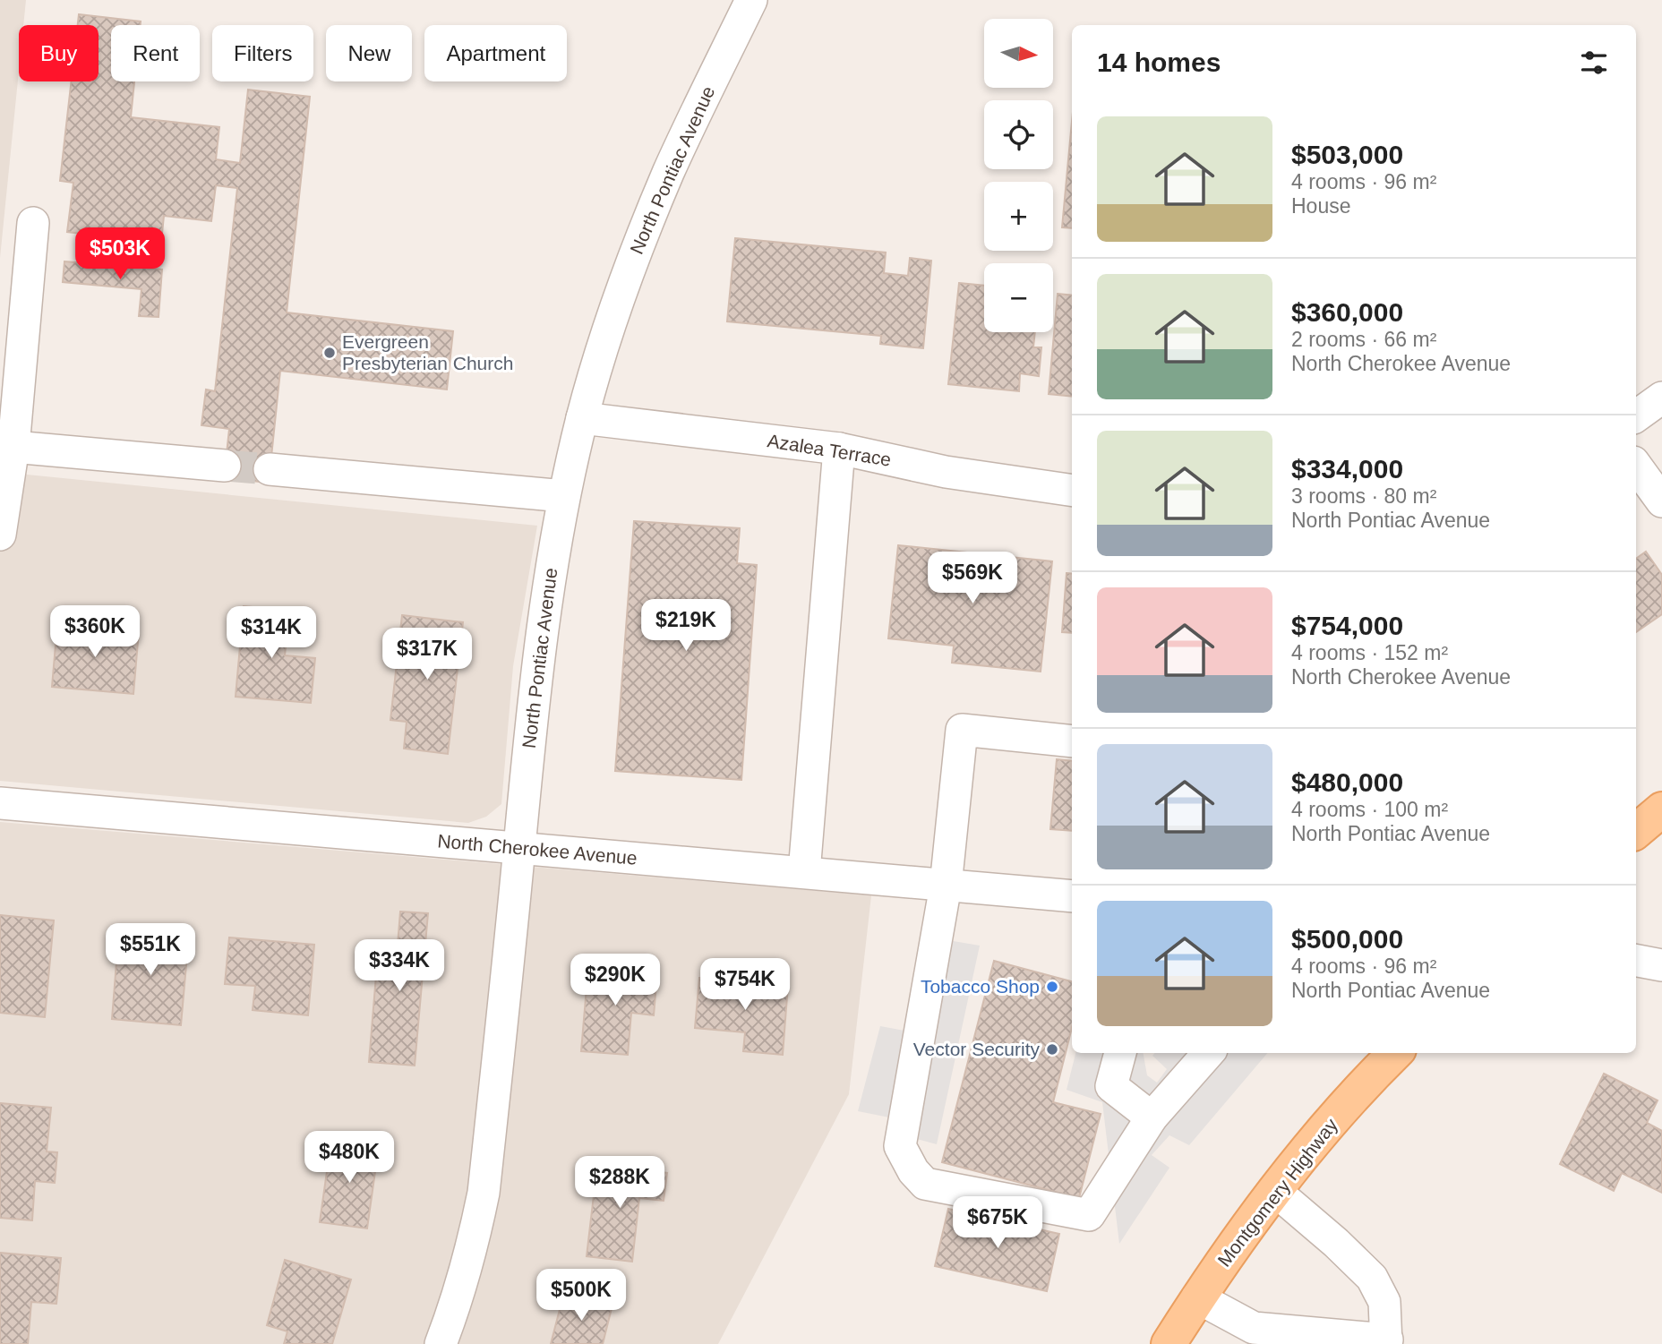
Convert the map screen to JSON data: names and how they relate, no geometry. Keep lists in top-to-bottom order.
{
  "streets": {
    "main road": ["Montgomery Highway"],
    "street": ["North Pontiac Avenue", "Azalea Terrace", "North Cherokee Avenue"]
  },
  "crossings": [
    ["North Pontiac Avenue", "Azalea Terrace"],
    ["North Pontiac Avenue", "North Cherokee Avenue"]
  ],
  "places": ["Evergreen Presbyterian Church", "Tobacco Shop", "Vector Security"],
  "north": "right",
  "page": {
    "map_buttons": ["+", "−"],
    "chip": [
      "Buy",
      "Rent",
      "Filters",
      "New",
      "Apartment"
    ],
    "heading": "14 homes",
    "list": [
      {
        "name": "$503,000",
        "note": "4 rooms · 96 m² · House"
      },
      {
        "name": "$360,000",
        "note": "2 rooms · 66 m² · North Cherokee Avenue"
      },
      {
        "name": "$334,000",
        "note": "3 rooms · 80 m² · North Pontiac Avenue"
      },
      {
        "name": "$754,000",
        "note": "4 rooms · 152 m² · North Cherokee Avenue"
      },
      {
        "name": "$480,000",
        "note": "4 rooms · 100 m² · North Pontiac Avenue"
      },
      {
        "name": "$500,000",
        "note": "4 rooms · 96 m² · North Pontiac Avenue"
      }
    ],
    "price": [
      "$503K",
      "$569K",
      "$219K",
      "$360K",
      "$314K",
      "$317K",
      "$551K",
      "$334K",
      "$290K",
      "$754K",
      "$480K",
      "$288K",
      "$675K",
      "$500K"
    ]
  }
}
